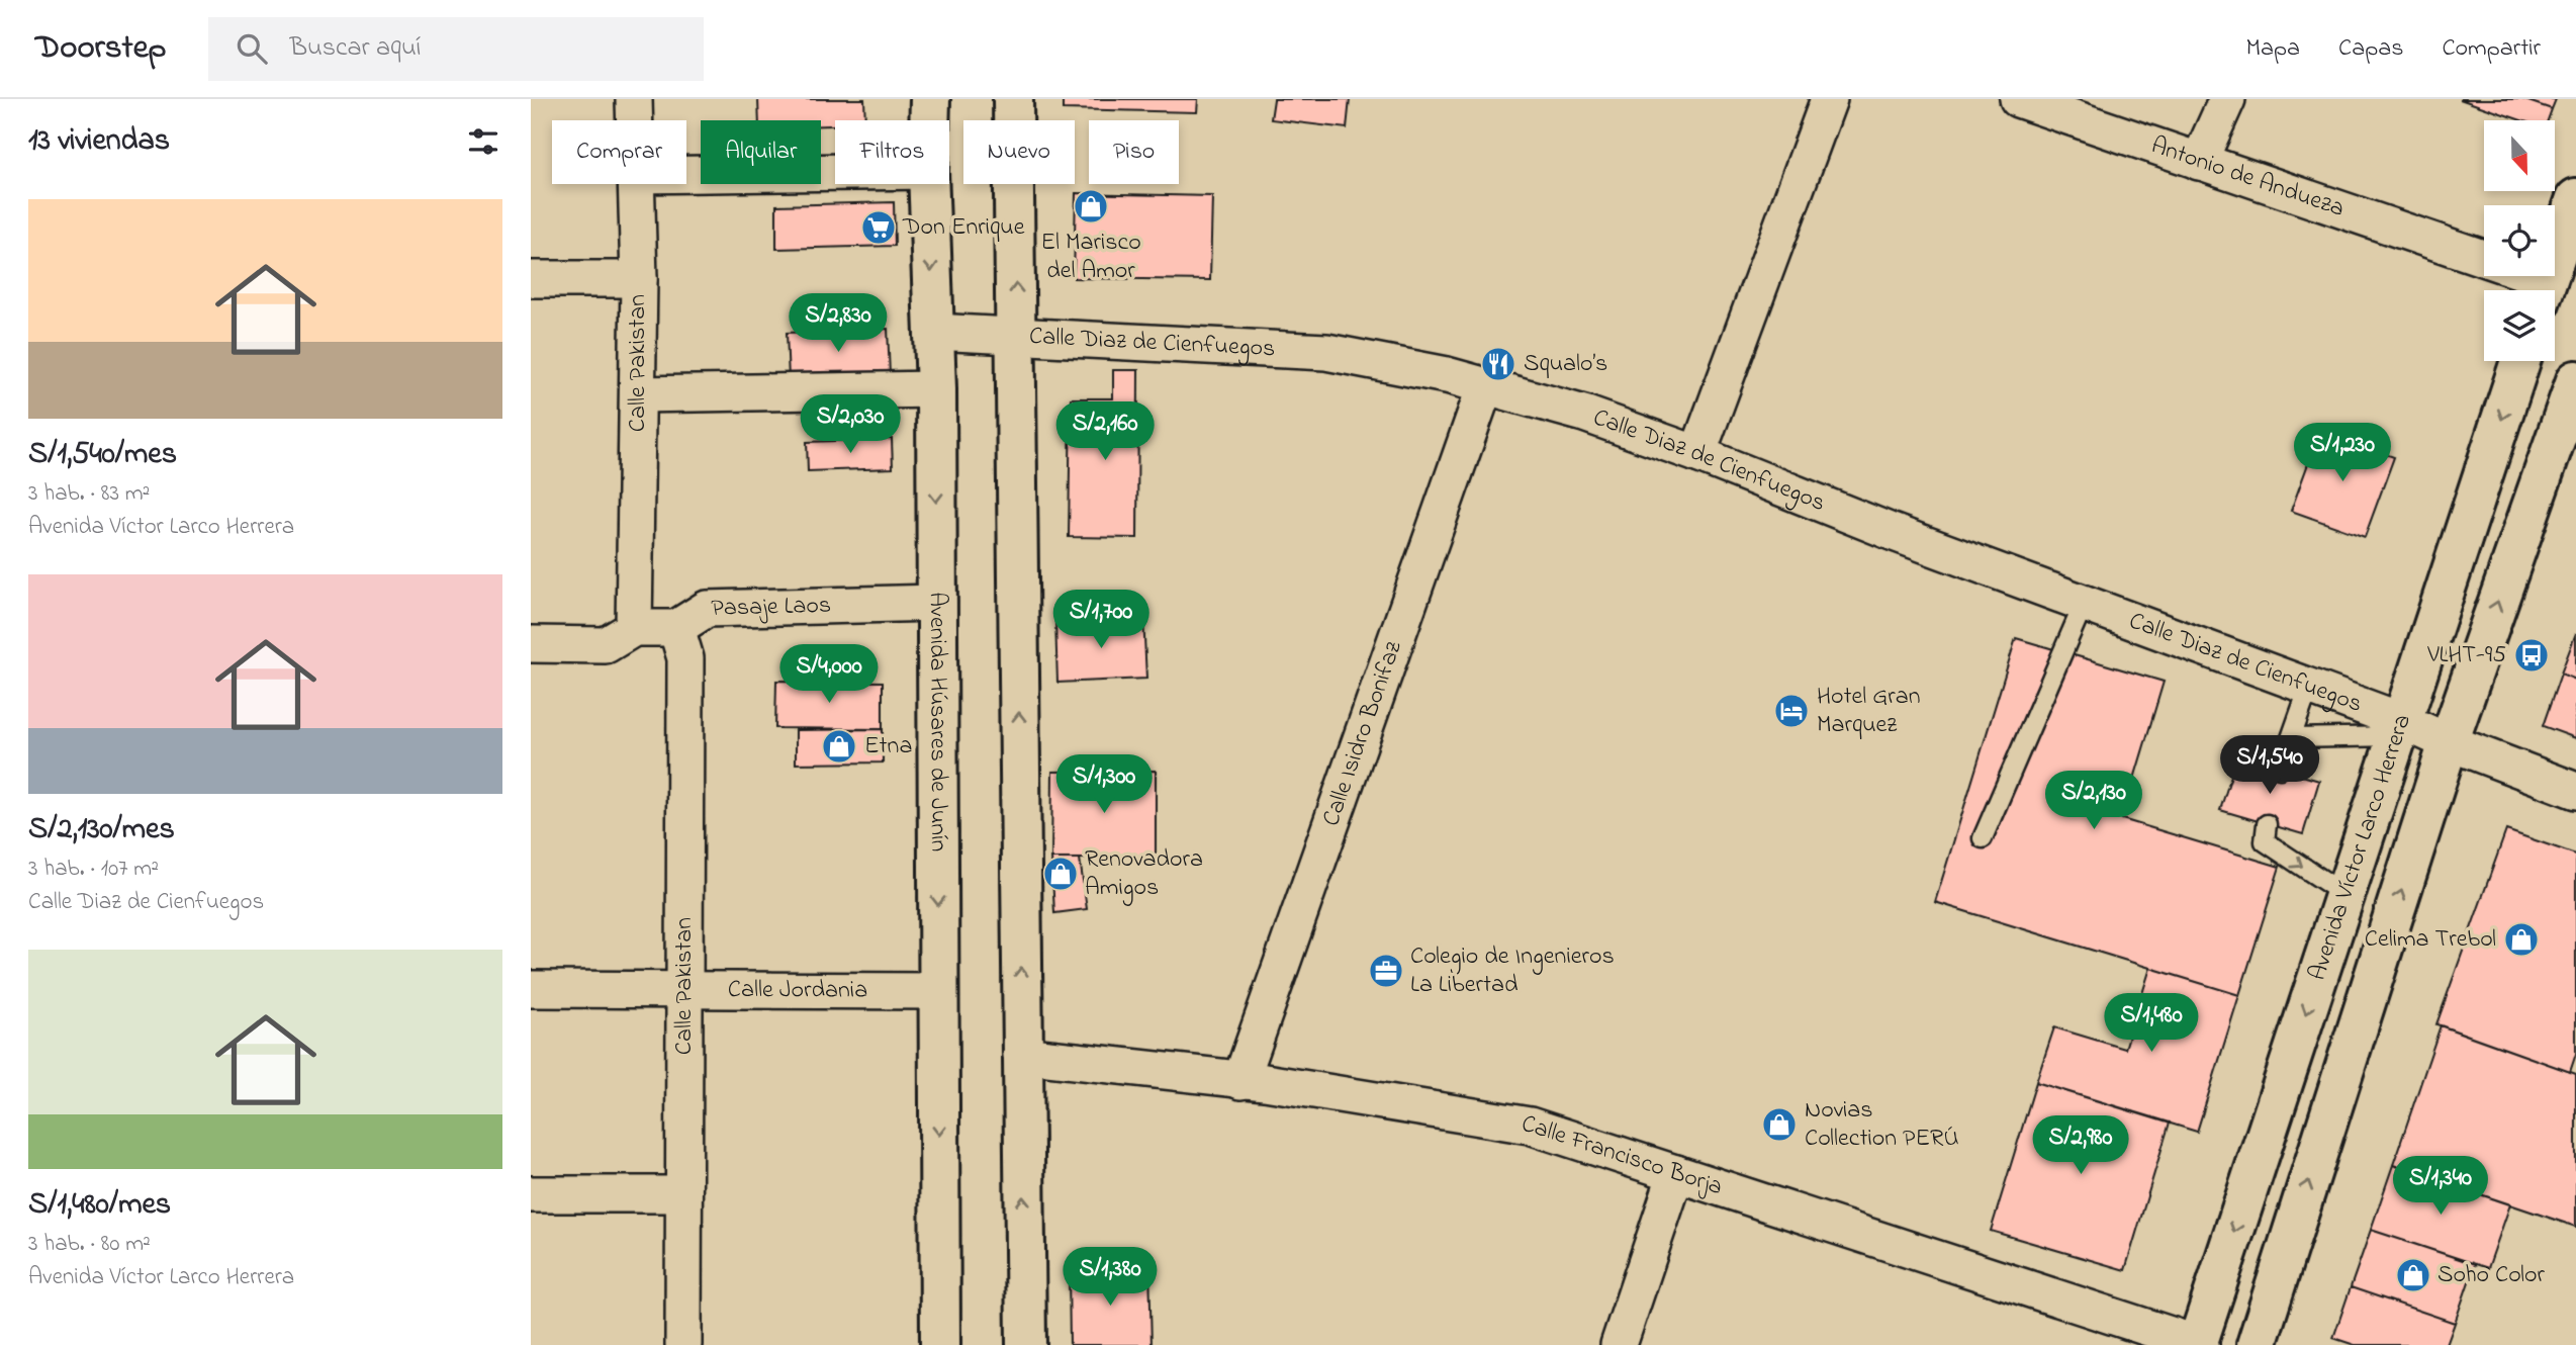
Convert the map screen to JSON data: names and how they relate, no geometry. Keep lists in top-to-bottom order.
{
  "streets": {
    "street": [
      "Antonio de Andueza",
      "Calle Diaz de Cienfuegos",
      "Calle Pakistan",
      "Pasaje Laos",
      "Avenida Húsares de Junín",
      "Calle Isidro Bonifaz",
      "Avenida Víctor Larco Herrera",
      "Calle Jordania",
      "Calle Francisco Borja"
    ]
  },
  "crossings": [
    ["Calle Diaz de Cienfuegos", "Avenida Húsares de Junín"],
    ["Calle Diaz de Cienfuegos", "Calle Isidro Bonifaz"],
    ["Calle Diaz de Cienfuegos", "Avenida Víctor Larco Herrera"],
    ["Calle Pakistan", "Pasaje Laos"],
    ["Calle Pakistan", "Calle Jordania"],
    ["Pasaje Laos", "Avenida Húsares de Junín"],
    ["Avenida Húsares de Junín", "Calle Jordania"],
    ["Calle Isidro Bonifaz", "Calle Francisco Borja"],
    ["Avenida Víctor Larco Herrera", "Calle Francisco Borja"]
  ],
  "places": {
    "shop": [
      "El Marisco del Amor",
      "Etna",
      "Renovadora Amigos",
      "Celima Trebol",
      "Novias Collection PERÚ",
      "Soho Color"
    ],
    "supermarket": ["Don Enrique"],
    "restaurant": ["Squalo’s"],
    "bus stop": ["VLHT-95"],
    "hotel": ["Hotel Gran Marquez"],
    "office": ["Colegio de Ingenieros La Libertad"]
  },
  "north": "bottom",
  "page": {
    "header": "Doorstep",
    "search": "Buscar aquí",
    "nav": ["Mapa", "Capas", "Compartir"],
    "heading": "13 viviendas",
    "chip": [
      "Comprar",
      "Alquilar",
      "Filtros",
      "Nuevo",
      "Piso"
    ],
    "list": [
      {
        "name": "S/1,540/mes",
        "note": "3 hab. · 83 m² · Avenida Víctor Larco Herrera"
      },
      {
        "name": "S/2,130/mes",
        "note": "3 hab. · 107 m² · Calle Diaz de Cienfuegos"
      },
      {
        "name": "S/1,480/mes",
        "note": "3 hab. · 80 m² · Avenida Víctor Larco Herrera"
      }
    ],
    "price": [
      "S/2,830",
      "S/2,030",
      "S/2,160",
      "S/1,230",
      "S/1,700",
      "S/4,000",
      "S/1,540",
      "S/1,300",
      "S/2,130",
      "S/1,480",
      "S/2,980",
      "S/1,340",
      "S/1,380"
    ]
  }
}
